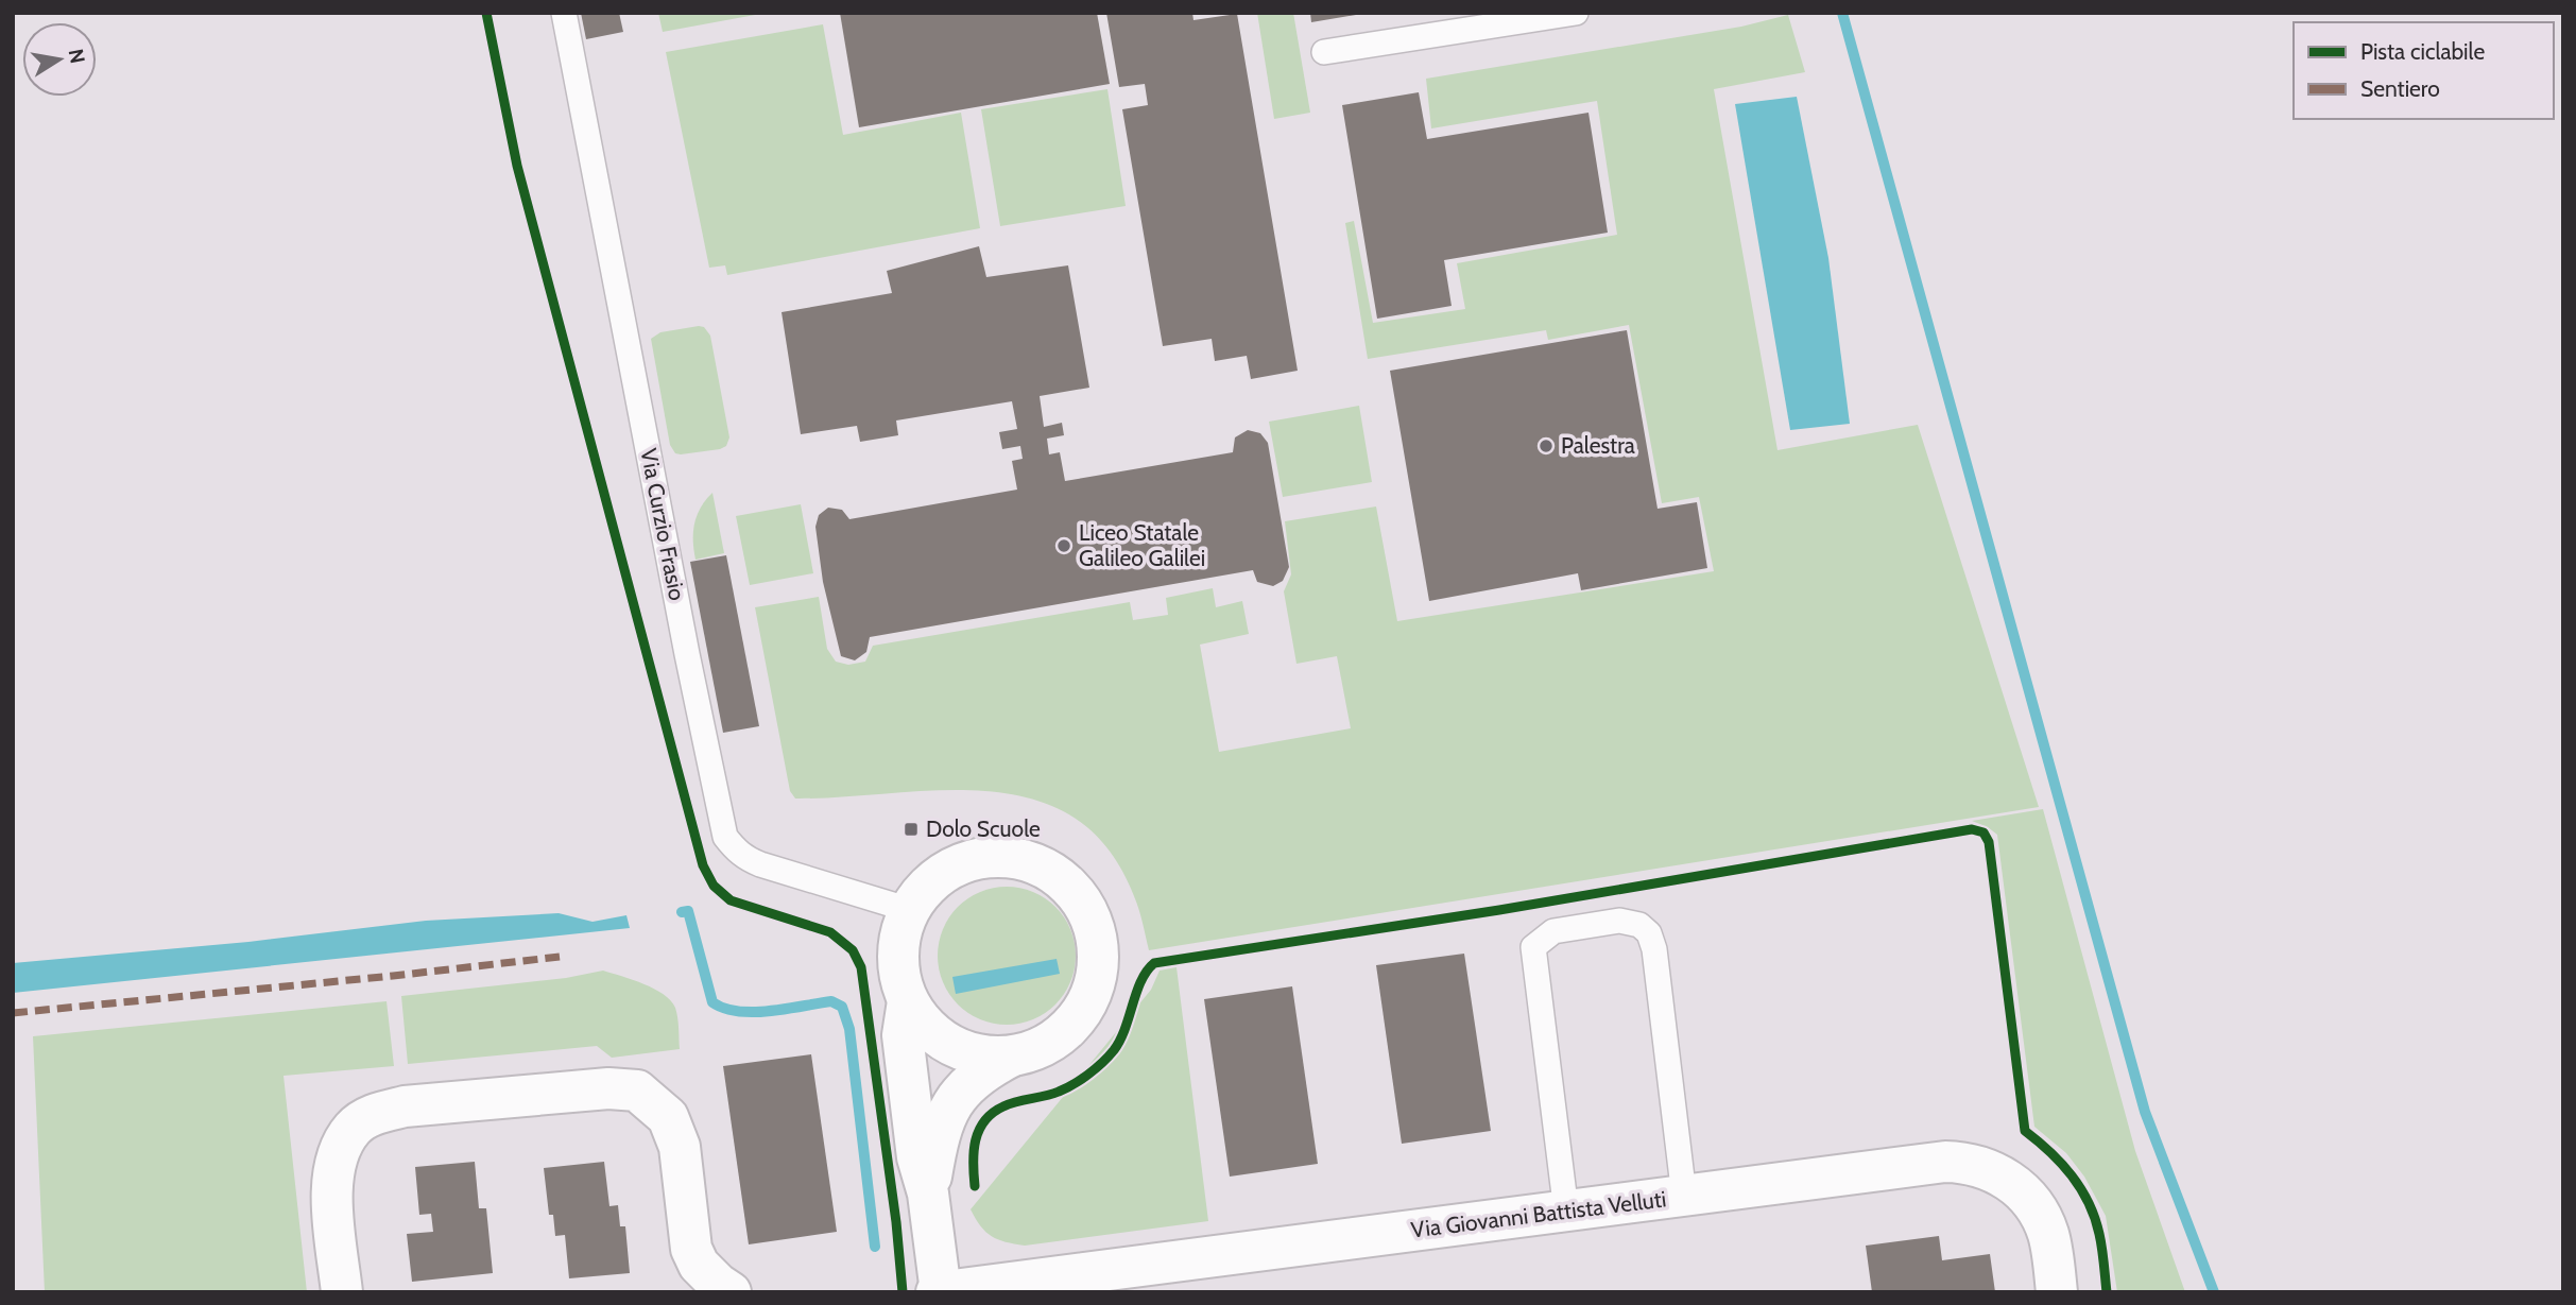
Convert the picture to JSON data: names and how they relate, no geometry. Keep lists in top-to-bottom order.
{
  "streets": {
    "street": ["Via Giovanni Battista Velluti"],
    "lane": ["Via Curzio Frasio"]
  },
  "places": {
    "other": ["Palestra", "Liceo Statale Galileo Galilei"],
    "transit": ["Dolo Scuole"]
  },
  "legend": ["Pista ciclabile", "Sentiero"],
  "north": "right"
}
